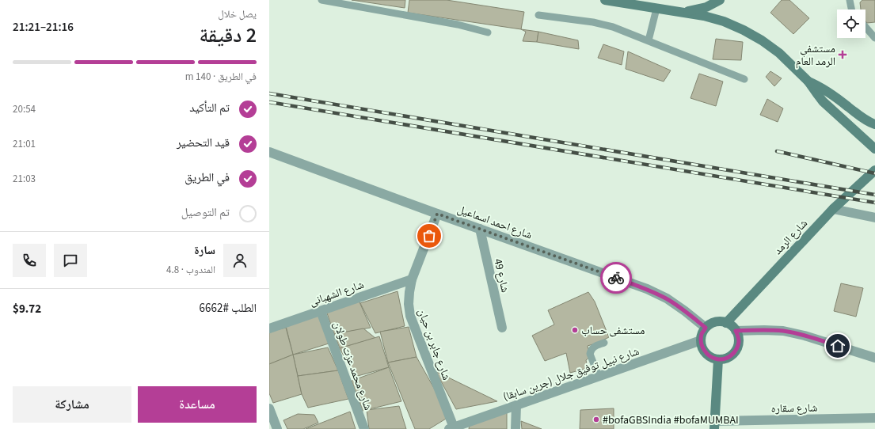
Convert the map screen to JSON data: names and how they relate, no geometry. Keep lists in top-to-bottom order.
{
  "streets": {
    "main road": ["شارع الرمد"],
    "street": [
      "شارع احمد اسماعيل",
      "شارع 49",
      "شارع الشهبانى",
      "شارع جابر بن حيان",
      "شارع محمد عزت طولان",
      "شارع نبيل توفيق جلال (جرين سابقا)",
      "شارع سقاره"
    ]
  },
  "crossings": [
    ["شارع احمد اسماعيل", "شارع الرمد"],
    ["شارع احمد اسماعيل", "شارع 49"],
    ["شارع احمد اسماعيل", "شارع جابر بن حيان"],
    ["شارع احمد اسماعيل", "شارع نبيل توفيق جلال (جرين سابقا)"],
    ["شارع الرمد", "شارع نبيل توفيق جلال (جرين سابقا)"],
    ["شارع الشهبانى", "شارع جابر بن حيان"],
    ["شارع الشهبانى", "شارع محمد عزت طولان"],
    ["شارع جابر بن حيان", "شارع نبيل توفيق جلال (جرين سابقا)"]
  ],
  "places": {
    "health": ["مستشفي الرمد العام"],
    "other": ["مستشفى حساب", "#bofaGBSIndia #bofaMUMBAI"]
  },
  "page": {
    "heading": ["2 دقيقة", "يصل خلال", "21:16–21:21"],
    "panel": [
      "سارة",
      "المندوب · 4.8",
      "الطلب #6662",
      "$9.72"
    ],
    "bar": "في الطريق · 140 m",
    "list": [
      ["تم التأكيد", "20:54"],
      ["قيد التحضير", "21:01"],
      ["في الطريق", "21:03"],
      "تم التوصيل"
    ],
    "buttons": ["مساعدة", "مشاركة"]
  }
}
